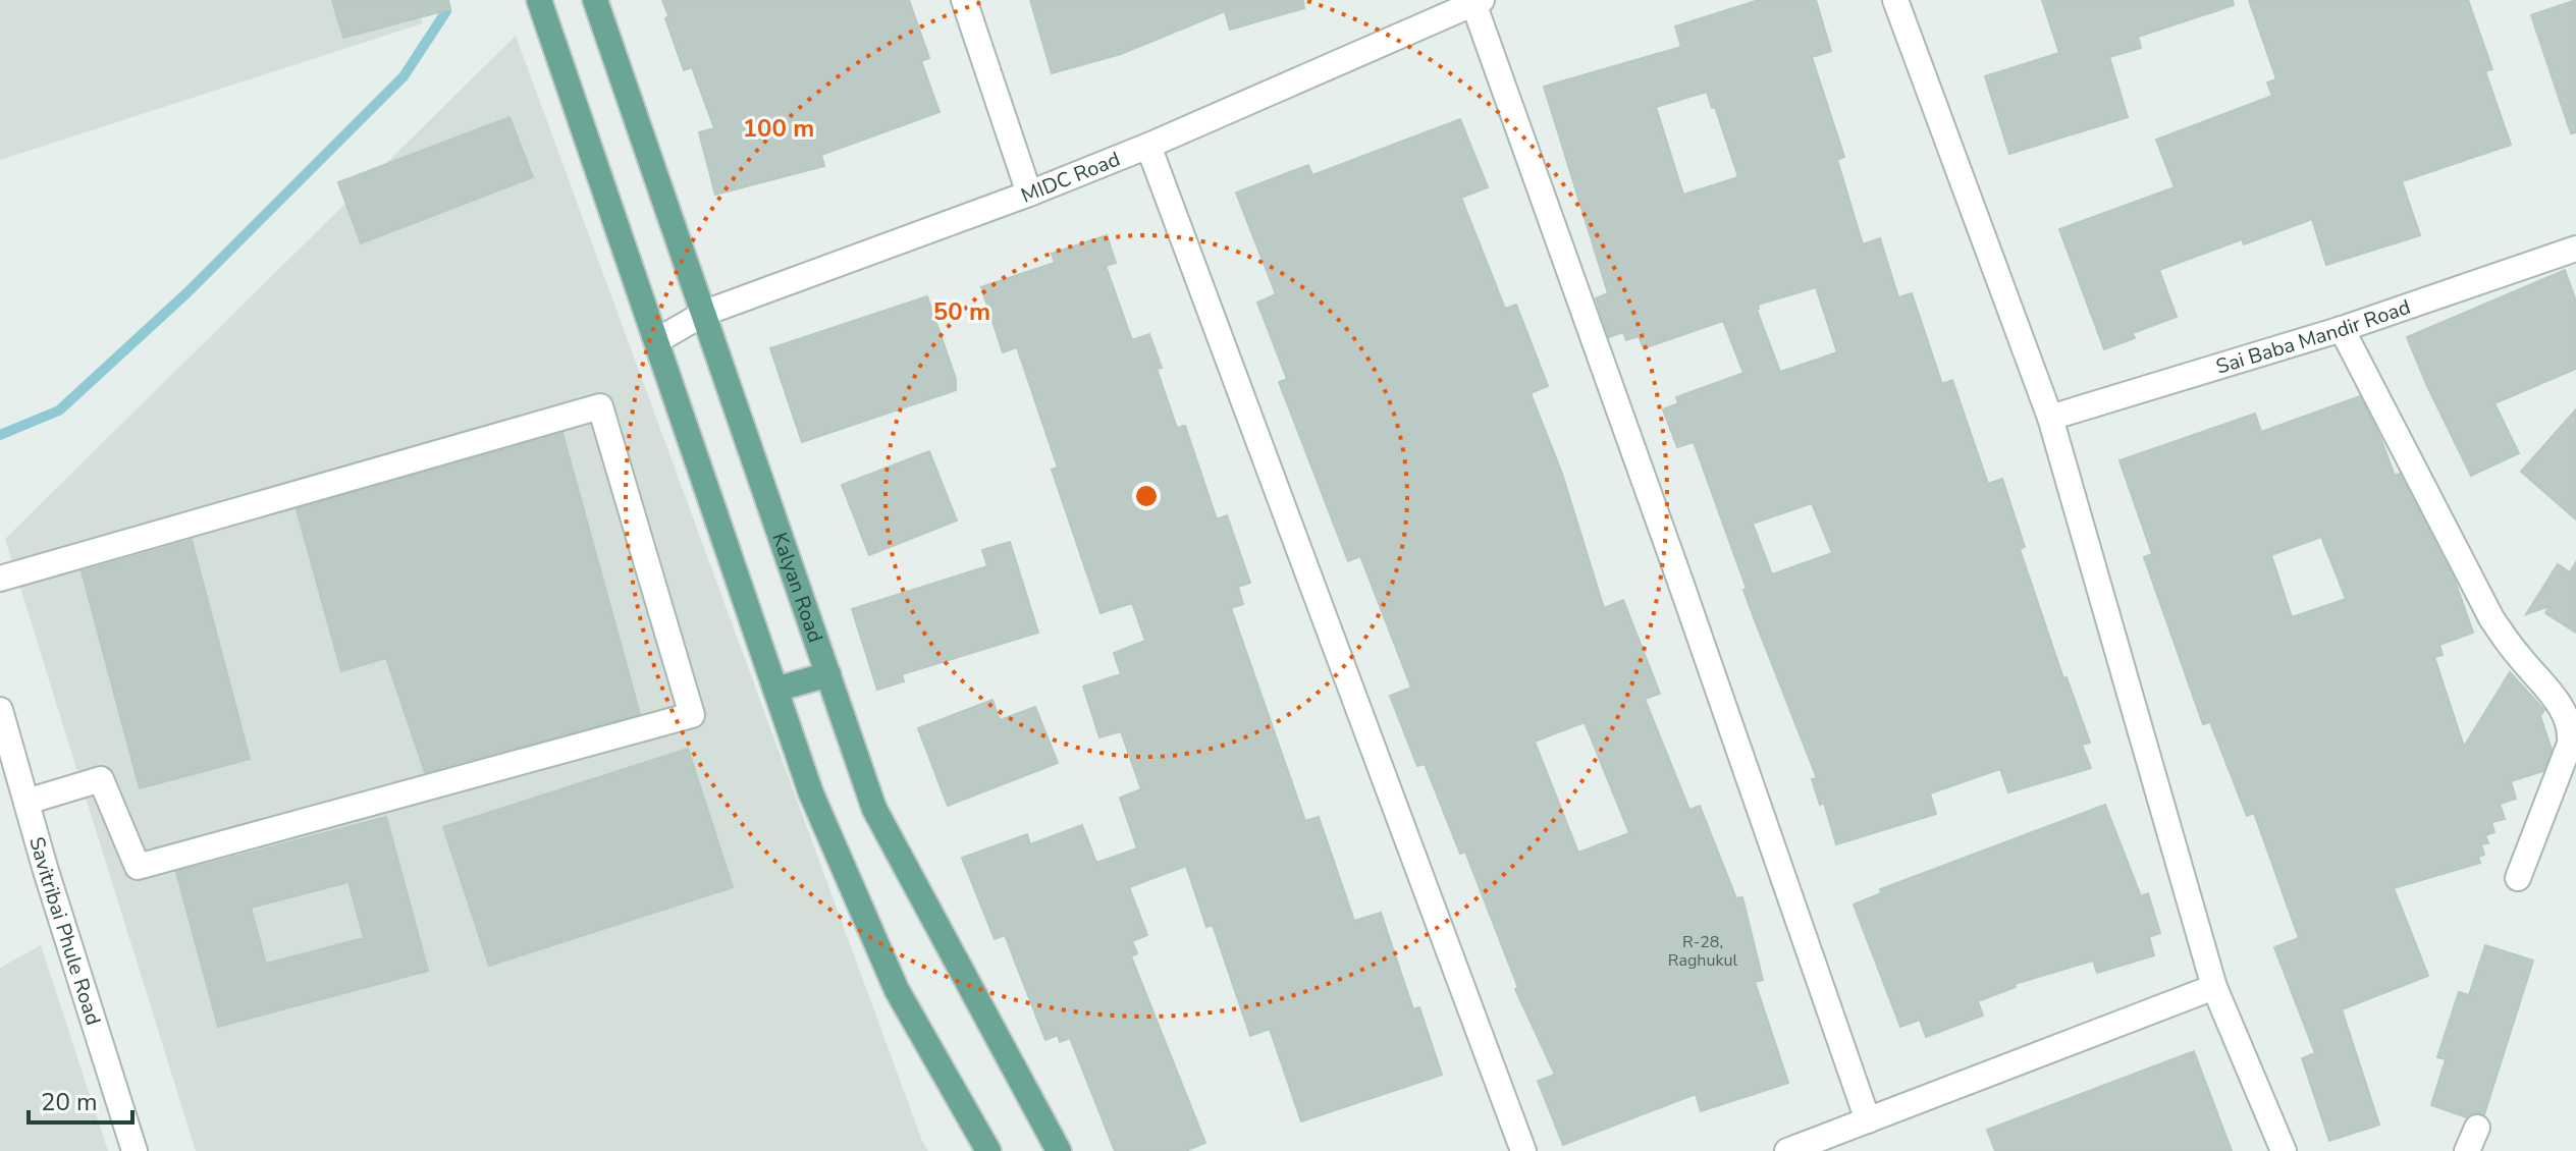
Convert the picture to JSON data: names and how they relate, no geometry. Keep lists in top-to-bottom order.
{
  "streets": {
    "main road": ["Kalyan Road"],
    "street": ["MIDC Road", "Sai Baba Mandir Road", "Savitribai Phule Road"]
  },
  "crossings": [
    ["MIDC Road", "Kalyan Road"]
  ],
  "house_numbers": ["R-28, Raghukul"],
  "scale_bar": "20 m",
  "rings": ["100 m", "50 m"]
}
